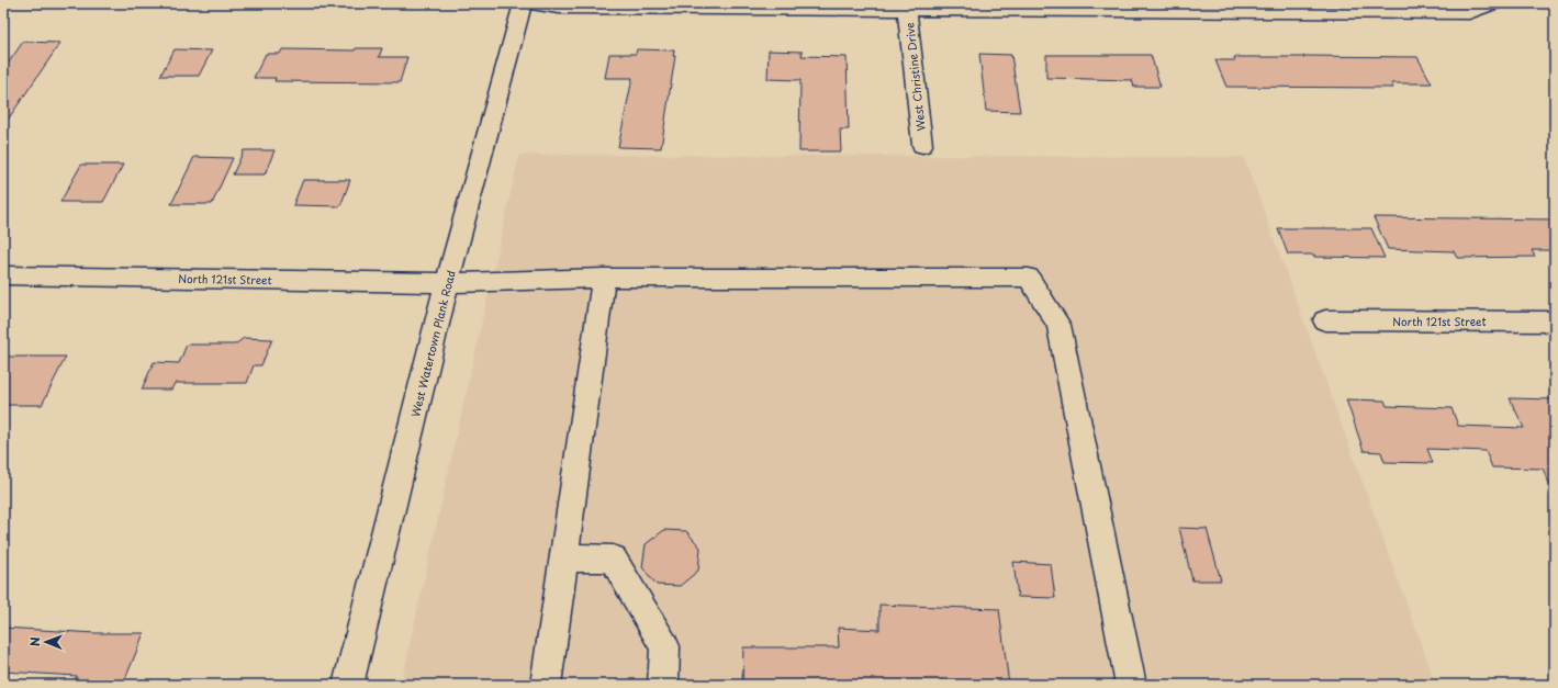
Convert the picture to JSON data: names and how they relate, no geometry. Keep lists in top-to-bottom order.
{
  "streets": {
    "street": ["West Christine Drive", "North 121st Street", "West Watertown Plank Road"]
  },
  "crossings": [
    ["North 121st Street", "West Watertown Plank Road"]
  ],
  "north": "left"
}
